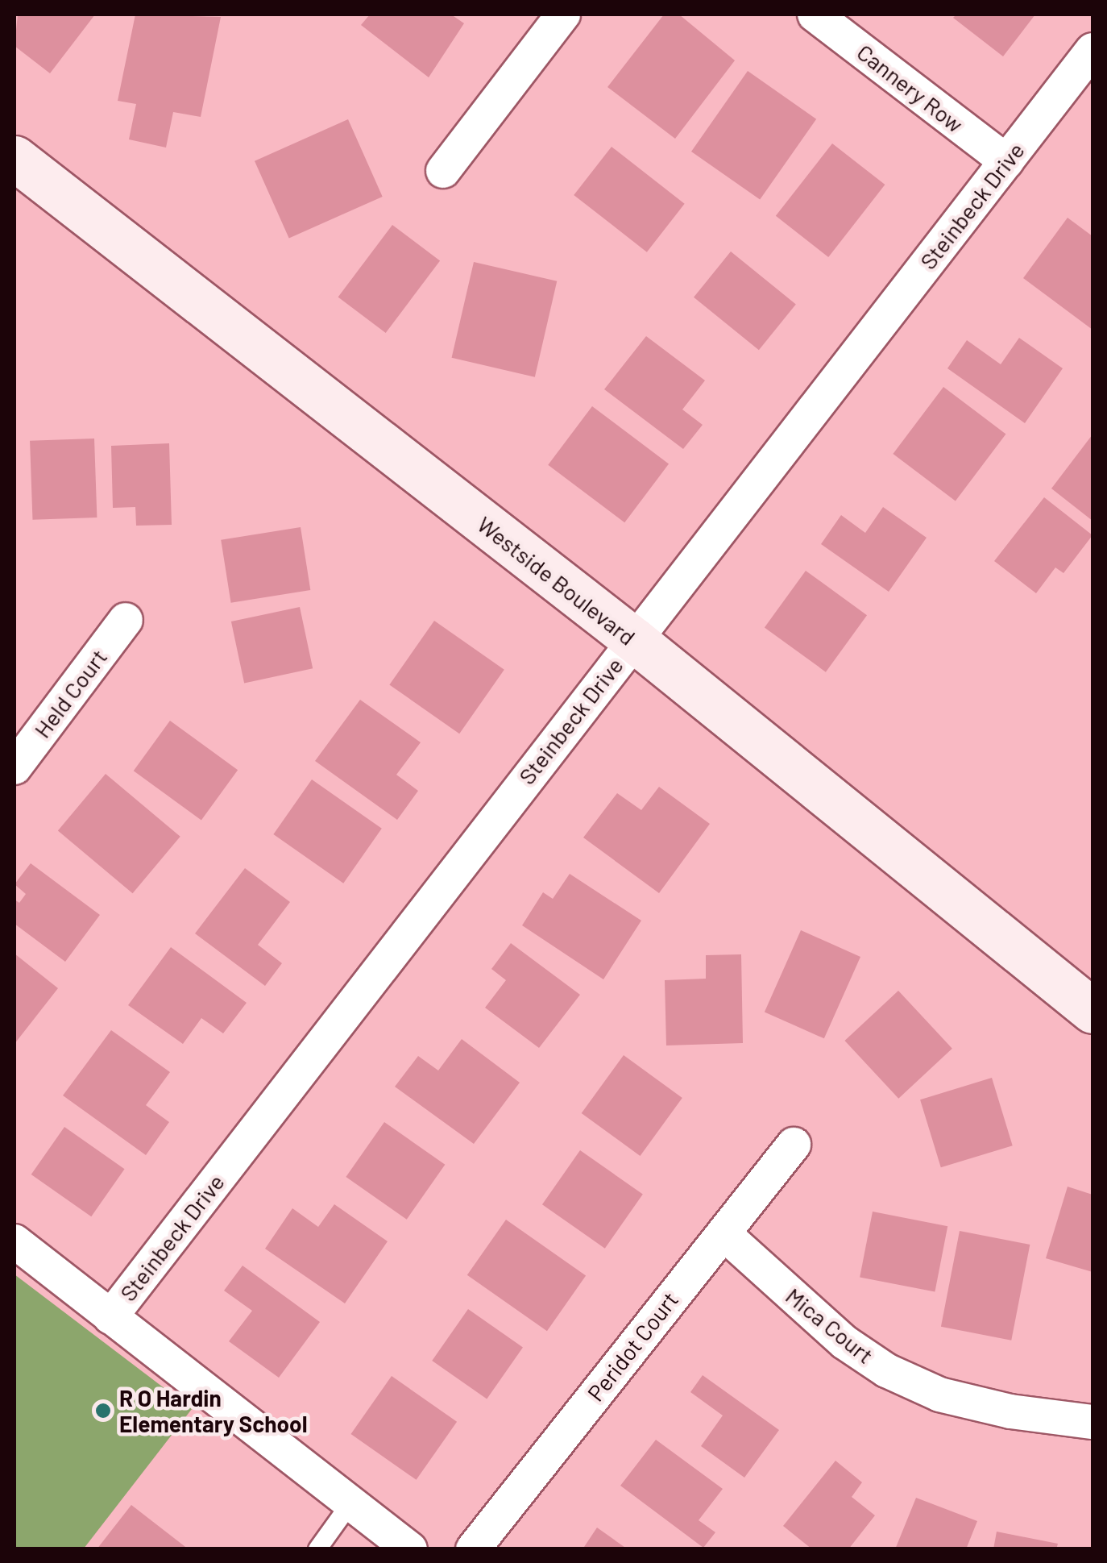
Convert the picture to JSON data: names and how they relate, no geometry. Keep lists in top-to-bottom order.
{
  "streets": {
    "street": [
      "Cannery Row",
      "Steinbeck Drive",
      "Westside Boulevard",
      "Held Court",
      "Mica Court",
      "Peridot Court"
    ]
  },
  "crossings": [
    ["Cannery Row", "Steinbeck Drive"],
    ["Steinbeck Drive", "Westside Boulevard"],
    ["Mica Court", "Peridot Court"]
  ],
  "places": ["R O Hardin Elementary School"]
}
